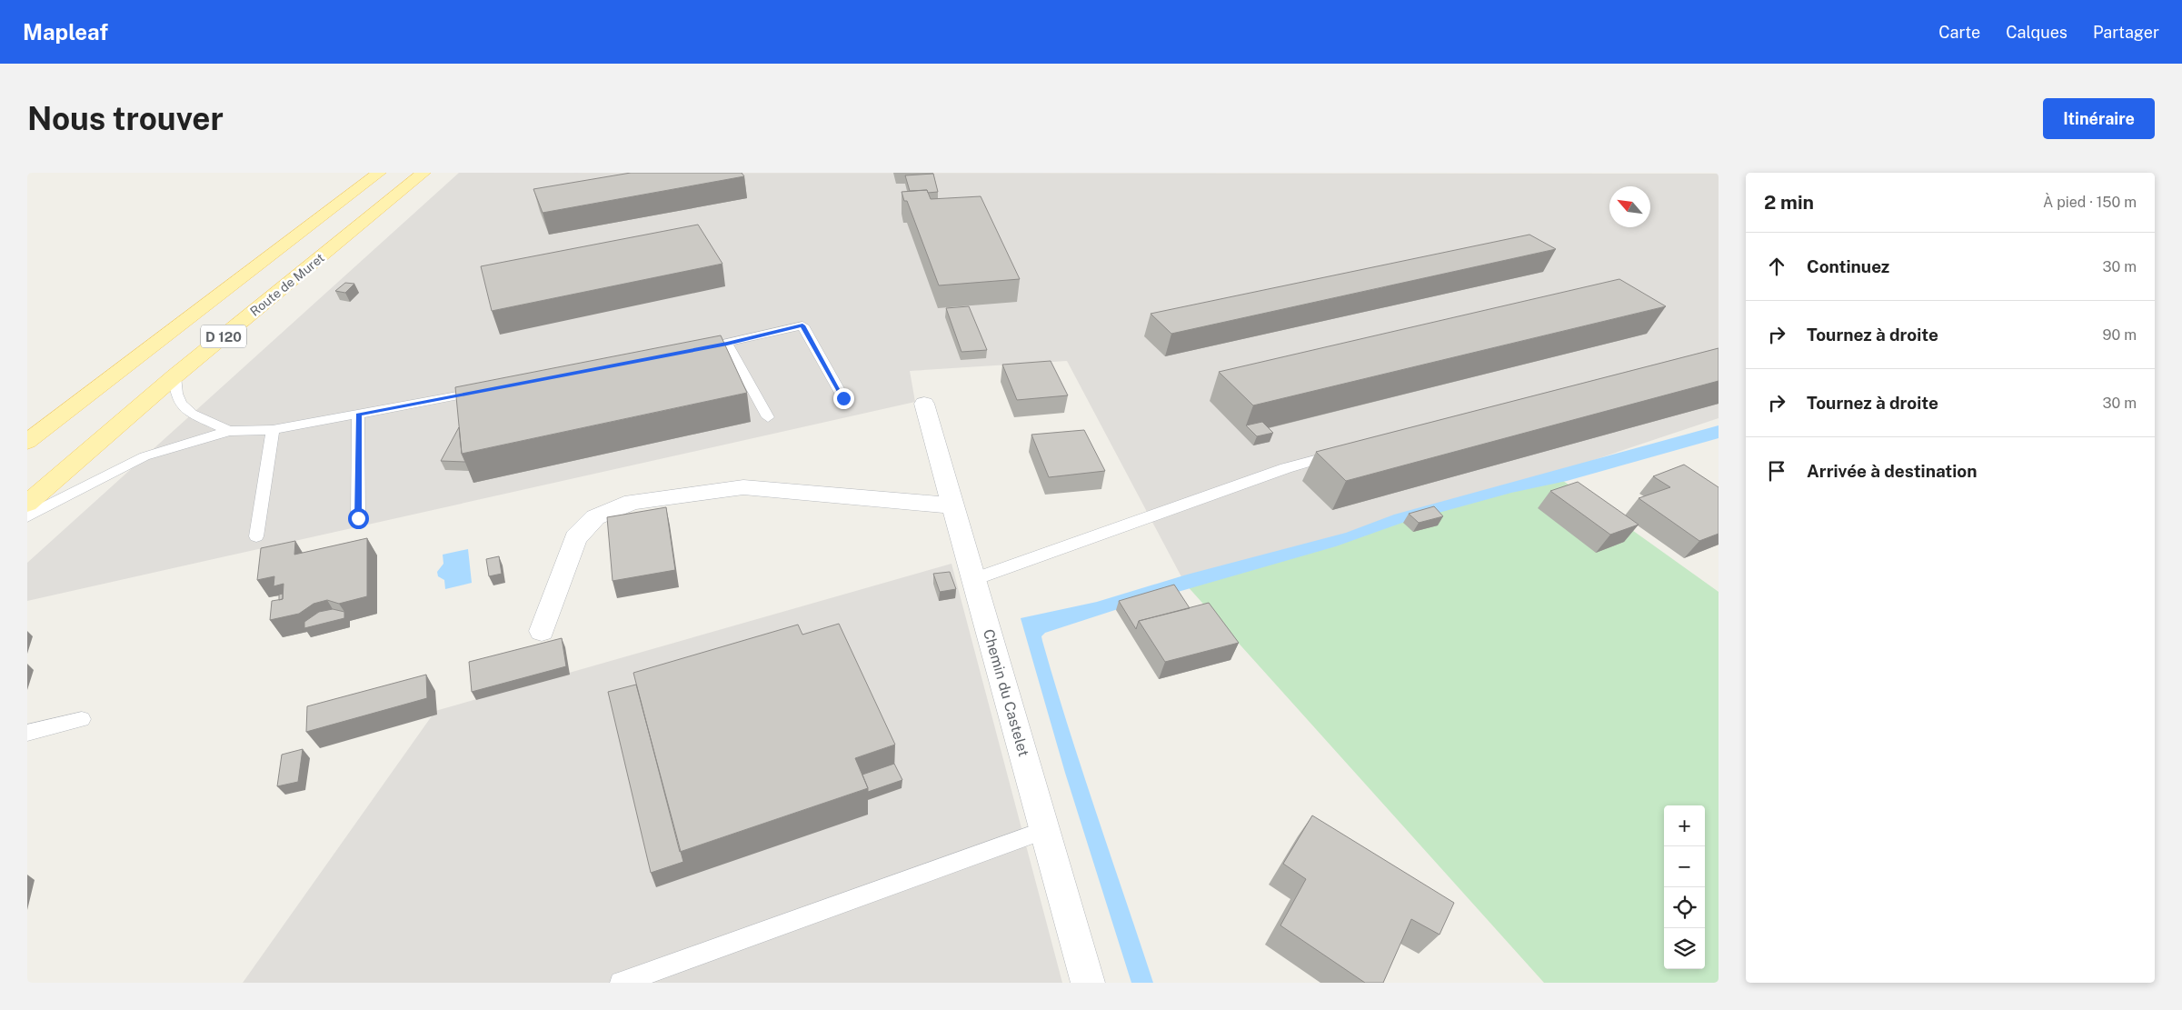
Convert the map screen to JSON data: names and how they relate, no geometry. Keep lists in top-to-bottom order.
{
  "streets": {
    "main road": ["Route de Muret", "D 120"],
    "street": ["Chemin du Castelet"]
  },
  "north": "top left",
  "page": {
    "header": "Mapleaf",
    "nav": ["Carte", "Calques", "Partager"],
    "buttons": "Itinéraire",
    "title": "Nous trouver",
    "heading": ["2 min", "À pied · 150 m"],
    "list": [
      ["Continuez", "30 m"],
      ["Tournez à droite", "90 m"],
      ["Tournez à droite", "30 m"],
      "Arrivée à destination"
    ],
    "map_buttons": ["+", "−"]
  }
}
